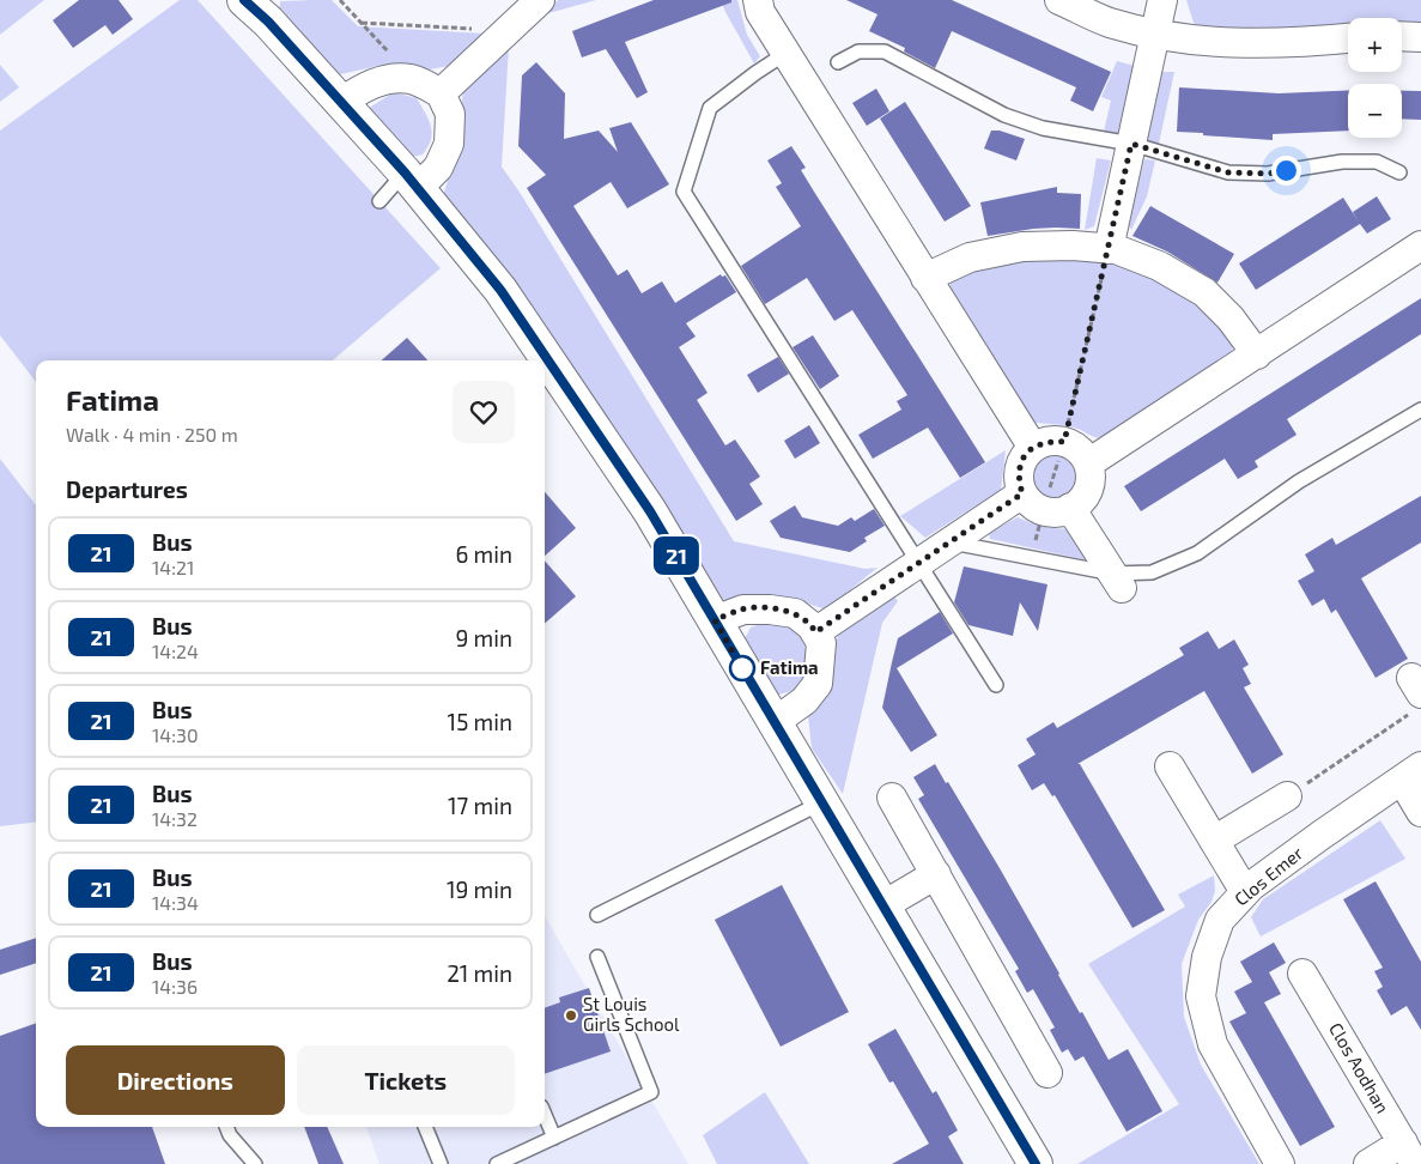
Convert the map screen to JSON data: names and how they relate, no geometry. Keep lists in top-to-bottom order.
{
  "streets": {
    "street": ["Clos Emer", "Clos Aodhan"]
  },
  "places": ["Fatima", "St Louis Girls School"],
  "lines": ["bus line 21"],
  "page": {
    "on_map": "21",
    "map_buttons": ["+", "−"],
    "heading": [
      ["Fatima", "Walk · 4 min · 250 m"],
      "Departures"
    ],
    "list": [
      {
        "mark": "21",
        "name": "Bus",
        "note": "14:21",
        "value": "6 min"
      },
      {
        "mark": "21",
        "name": "Bus",
        "note": "14:24",
        "value": "9 min"
      },
      {
        "mark": "21",
        "name": "Bus",
        "note": "14:30",
        "value": "15 min"
      },
      {
        "mark": "21",
        "name": "Bus",
        "note": "14:32",
        "value": "17 min"
      },
      {
        "mark": "21",
        "name": "Bus",
        "note": "14:34",
        "value": "19 min"
      },
      {
        "mark": "21",
        "name": "Bus",
        "note": "14:36",
        "value": "21 min"
      }
    ],
    "buttons": ["Directions", "Tickets"]
  }
}
